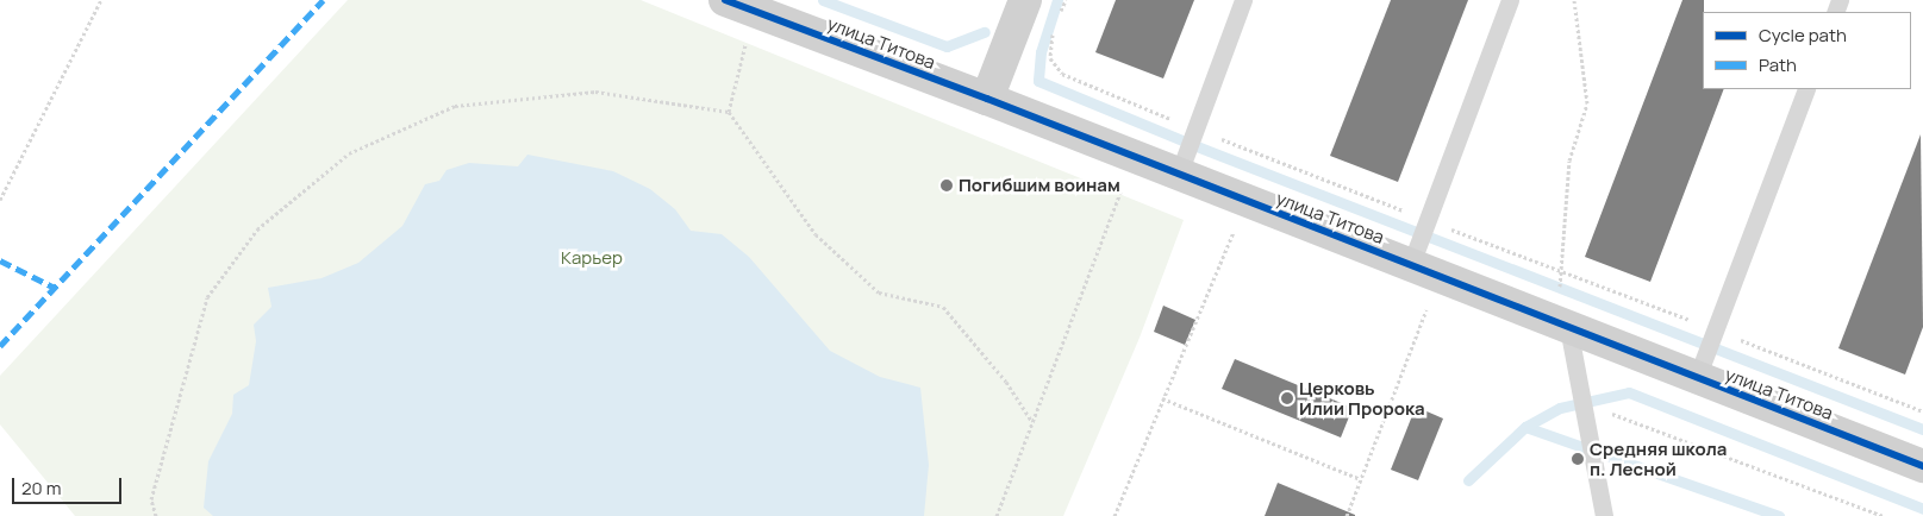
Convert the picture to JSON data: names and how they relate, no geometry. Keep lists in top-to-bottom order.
{
  "streets": {
    "street": ["улица Титова"]
  },
  "parks": ["Карьер"],
  "places": ["Погибшим воинам", "Церковь Илии Пророка", "Средняя школа п. Лесной"],
  "legend": ["Cycle path", "Path"],
  "scale_bar": "20 m"
}
